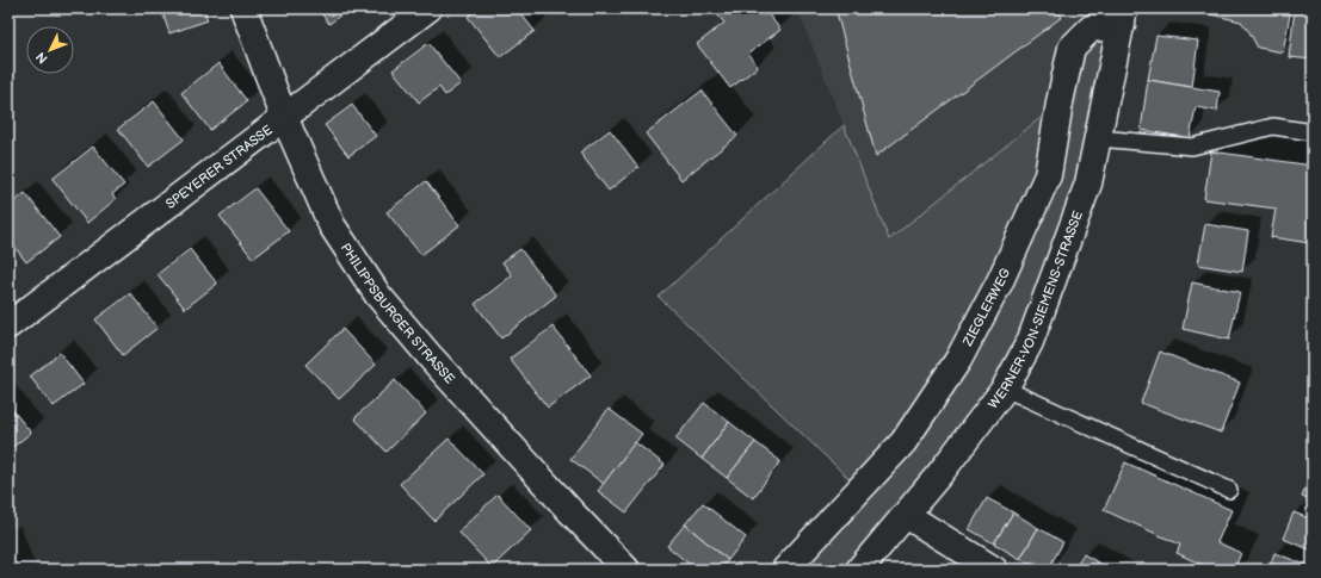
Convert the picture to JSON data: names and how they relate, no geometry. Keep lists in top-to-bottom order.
{
  "streets": {
    "street": [
      "SPEYERER STRASSE",
      "ZIEGLERWEG",
      "WERNER-VON-SIEMENS-STRASSE",
      "PHILIPPSBURGER STRASSE"
    ]
  },
  "crossings": [
    ["SPEYERER STRASSE", "PHILIPPSBURGER STRASSE"],
    ["ZIEGLERWEG", "WERNER-VON-SIEMENS-STRASSE"]
  ],
  "north": "bottom left"
}
